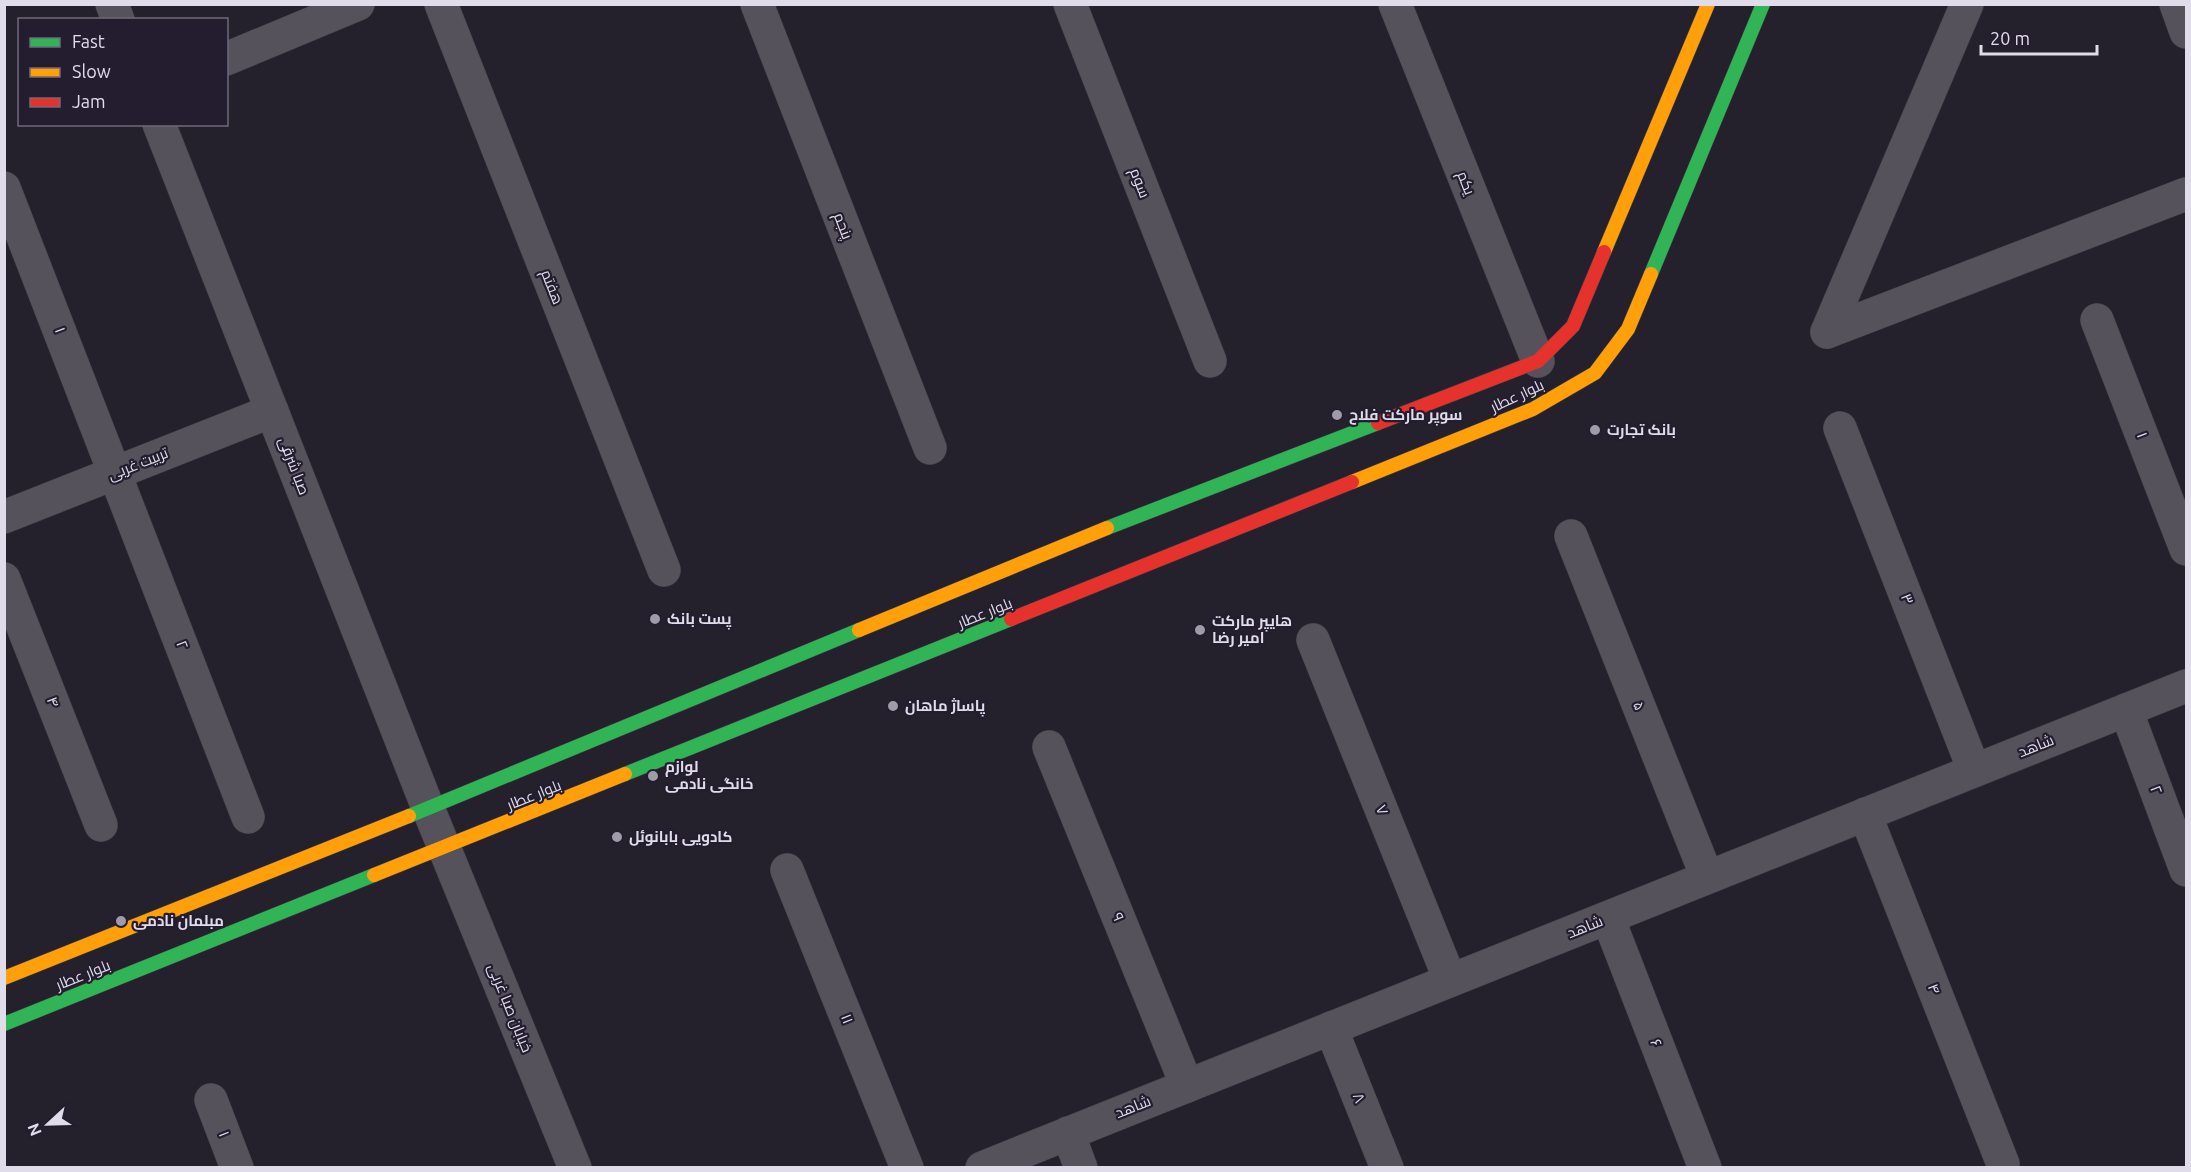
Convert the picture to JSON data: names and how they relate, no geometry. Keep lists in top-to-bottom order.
{
  "streets": {
    "street": [
      "سوم",
      "یکم",
      "پنجم",
      "هفتم",
      "۱",
      "بلوار عطار",
      "تربیت غربی",
      "صبا شرقی",
      "۳",
      "۲",
      "۴",
      "۵",
      "شاهد",
      "۷",
      "۹",
      "خیابان صبا غربی",
      "۱۱",
      "۶",
      "۸"
    ]
  },
  "crossings": [
    ["یکم", "بلوار عطار"],
    ["۱", "تربیت غربی"],
    ["۱", "۲"],
    ["بلوار عطار", "صبا شرقی"],
    ["بلوار عطار", "خیابان صبا غربی"],
    ["تربیت غربی", "صبا شرقی"],
    ["تربیت غربی", "۲"],
    ["صبا شرقی", "خیابان صبا غربی"],
    ["۳", "شاهد"],
    ["۲", "شاهد"],
    ["۴", "شاهد"],
    ["۵", "شاهد"],
    ["شاهد", "۷"],
    ["شاهد", "۹"],
    ["شاهد", "۶"],
    ["شاهد", "۸"]
  ],
  "places": [
    "سوپر مارکت فلاح",
    "بانک تجارت",
    "پست بانک",
    "هایپر مارکت امیر رضا",
    "پاساژ ماهان",
    "لوازم خانگی نادمی",
    "کادویی بابانوئل",
    "مبلمان نادمی"
  ],
  "legend": ["Fast", "Slow", "Jam"],
  "scale_bar": "20 m",
  "north": "left"
}
